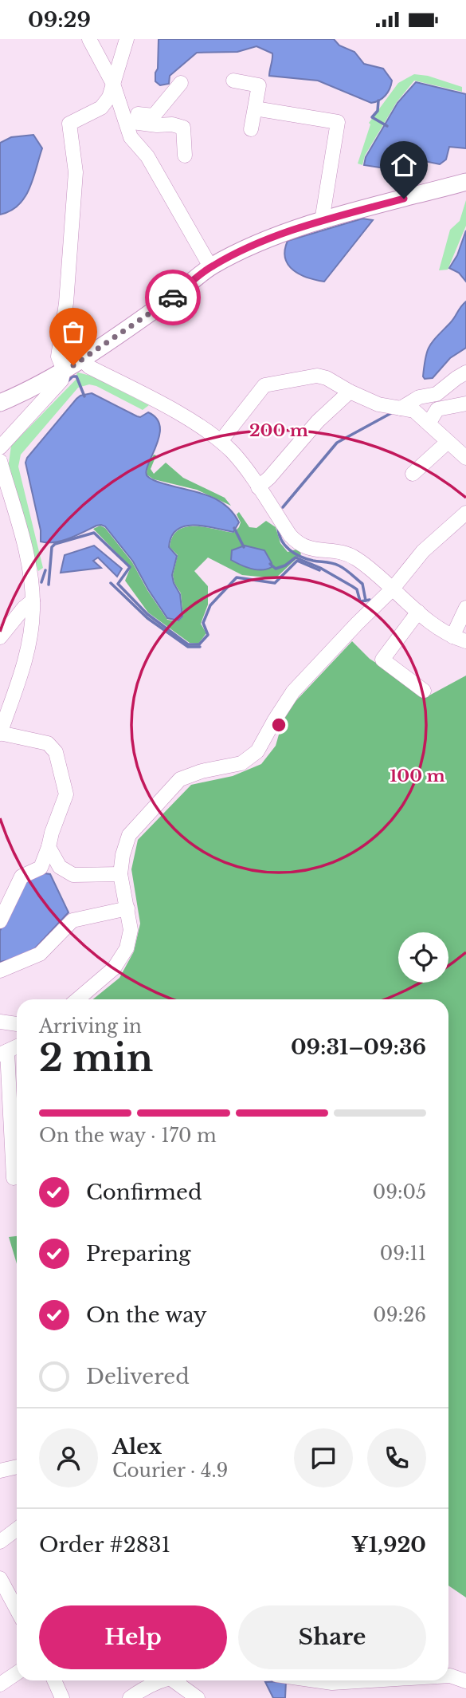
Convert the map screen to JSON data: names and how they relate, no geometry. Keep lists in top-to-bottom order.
{
  "page": {
    "status": "09:29",
    "heading": ["2 min", "Arriving in", "09:31–09:36"],
    "panel": [
      "Alex",
      "Courier · 4.9",
      "Order #2831",
      "¥1,920"
    ],
    "bar": "On the way · 170 m",
    "list": [
      ["Confirmed", "09:05"],
      ["Preparing", "09:11"],
      ["On the way", "09:26"],
      "Delivered"
    ],
    "buttons": ["Help", "Share"]
  },
  "rings": ["200 m", "100 m"]
}
